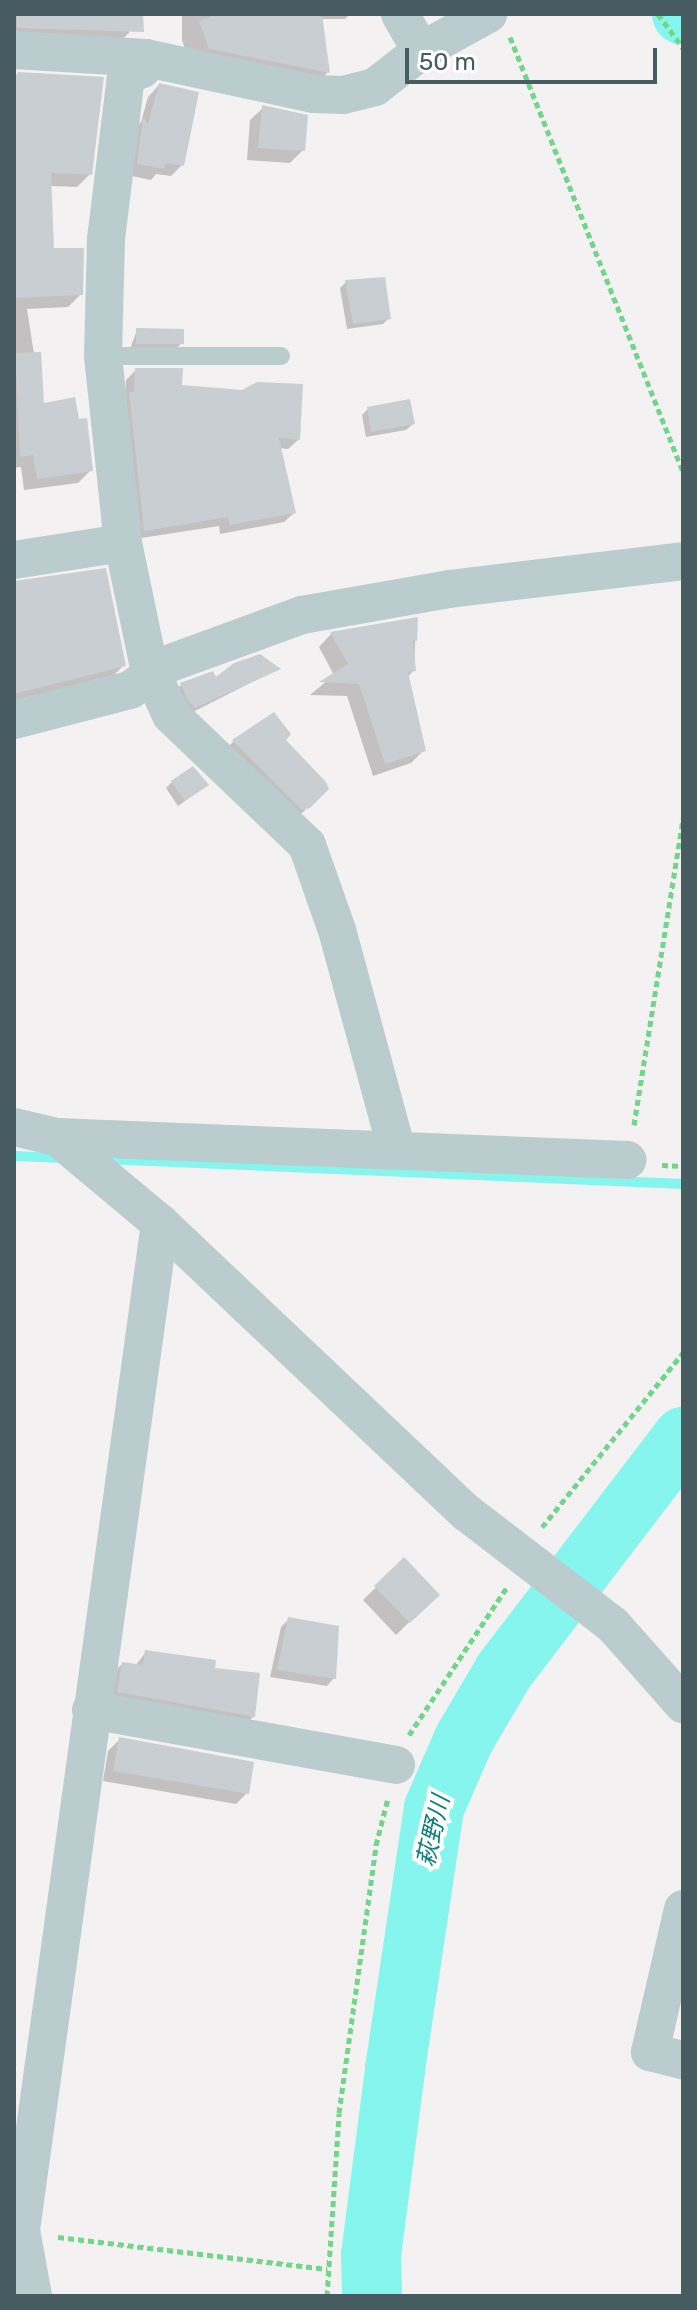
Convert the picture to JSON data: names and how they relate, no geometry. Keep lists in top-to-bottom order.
{
  "water": ["萩野川"],
  "scale_bar": "50 m"
}
